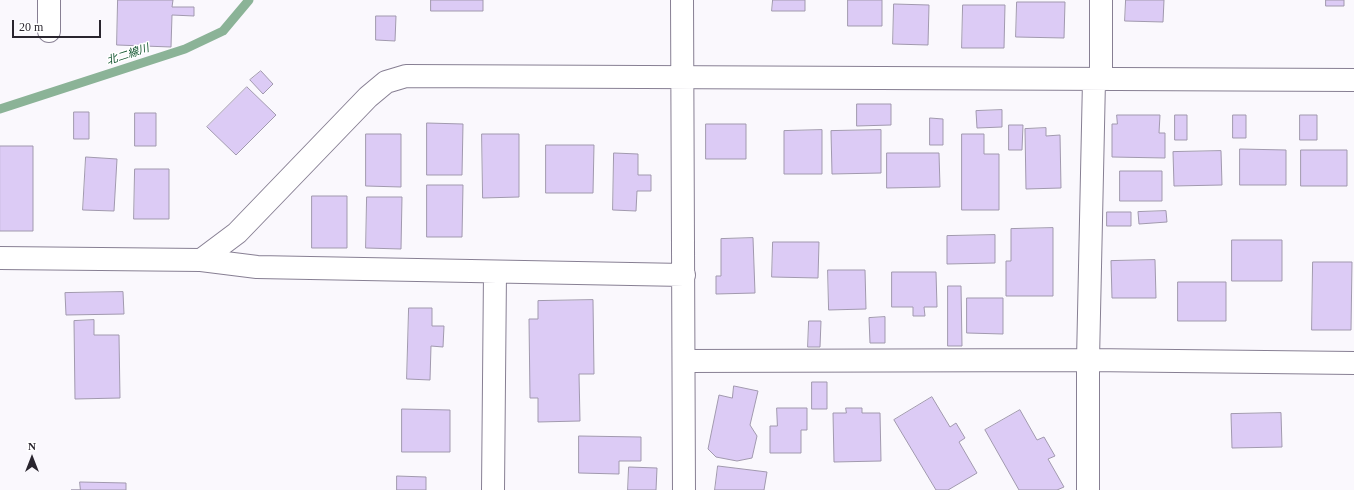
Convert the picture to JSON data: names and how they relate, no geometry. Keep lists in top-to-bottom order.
{
  "water": ["北二線川"],
  "scale_bar": "20 m",
  "north": "top"
}
